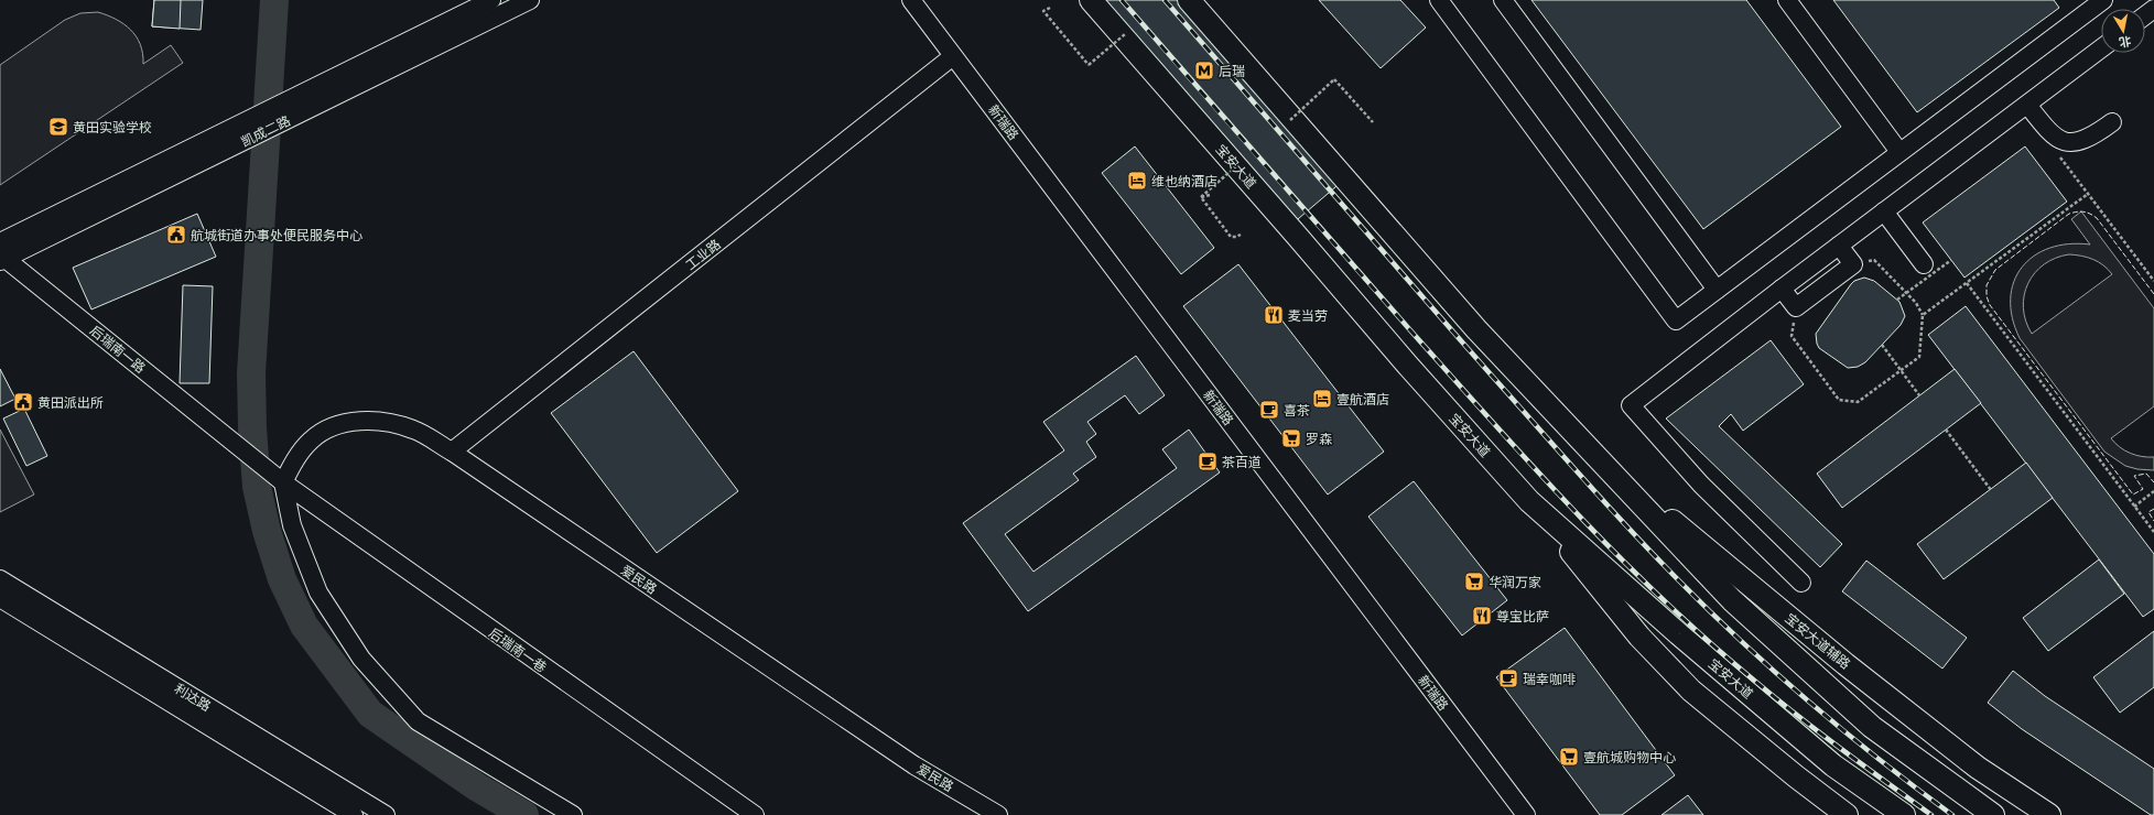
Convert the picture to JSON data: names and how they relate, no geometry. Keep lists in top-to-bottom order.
{
  "streets": {
    "main road": ["宝安大道", "宝安大道辅路"],
    "street": [
      "新瑞路",
      "凯成二路",
      "工业路",
      "后瑞南一路",
      "爱民路",
      "后瑞南一巷",
      "利达路"
    ]
  },
  "crossings": [
    ["新瑞路", "工业路"],
    ["凯成二路", "后瑞南一路"],
    ["工业路", "爱民路"],
    ["后瑞南一路", "爱民路"],
    ["后瑞南一路", "后瑞南一巷"],
    ["爱民路", "后瑞南一巷"]
  ],
  "places": {
    "metro station": ["后瑞"],
    "school or university": ["黄田实验学校"],
    "hotel": ["维也纳酒店", "壹航酒店"],
    "public building": ["航城街道办事处便民服务中心", "黄田派出所"],
    "restaurant": ["麦当劳", "尊宝比萨"],
    "cafe": ["喜茶", "茶百道", "瑞幸咖啡"],
    "supermarket": ["罗森", "华润万家", "壹航城购物中心"]
  },
  "north": "bottom"
}
